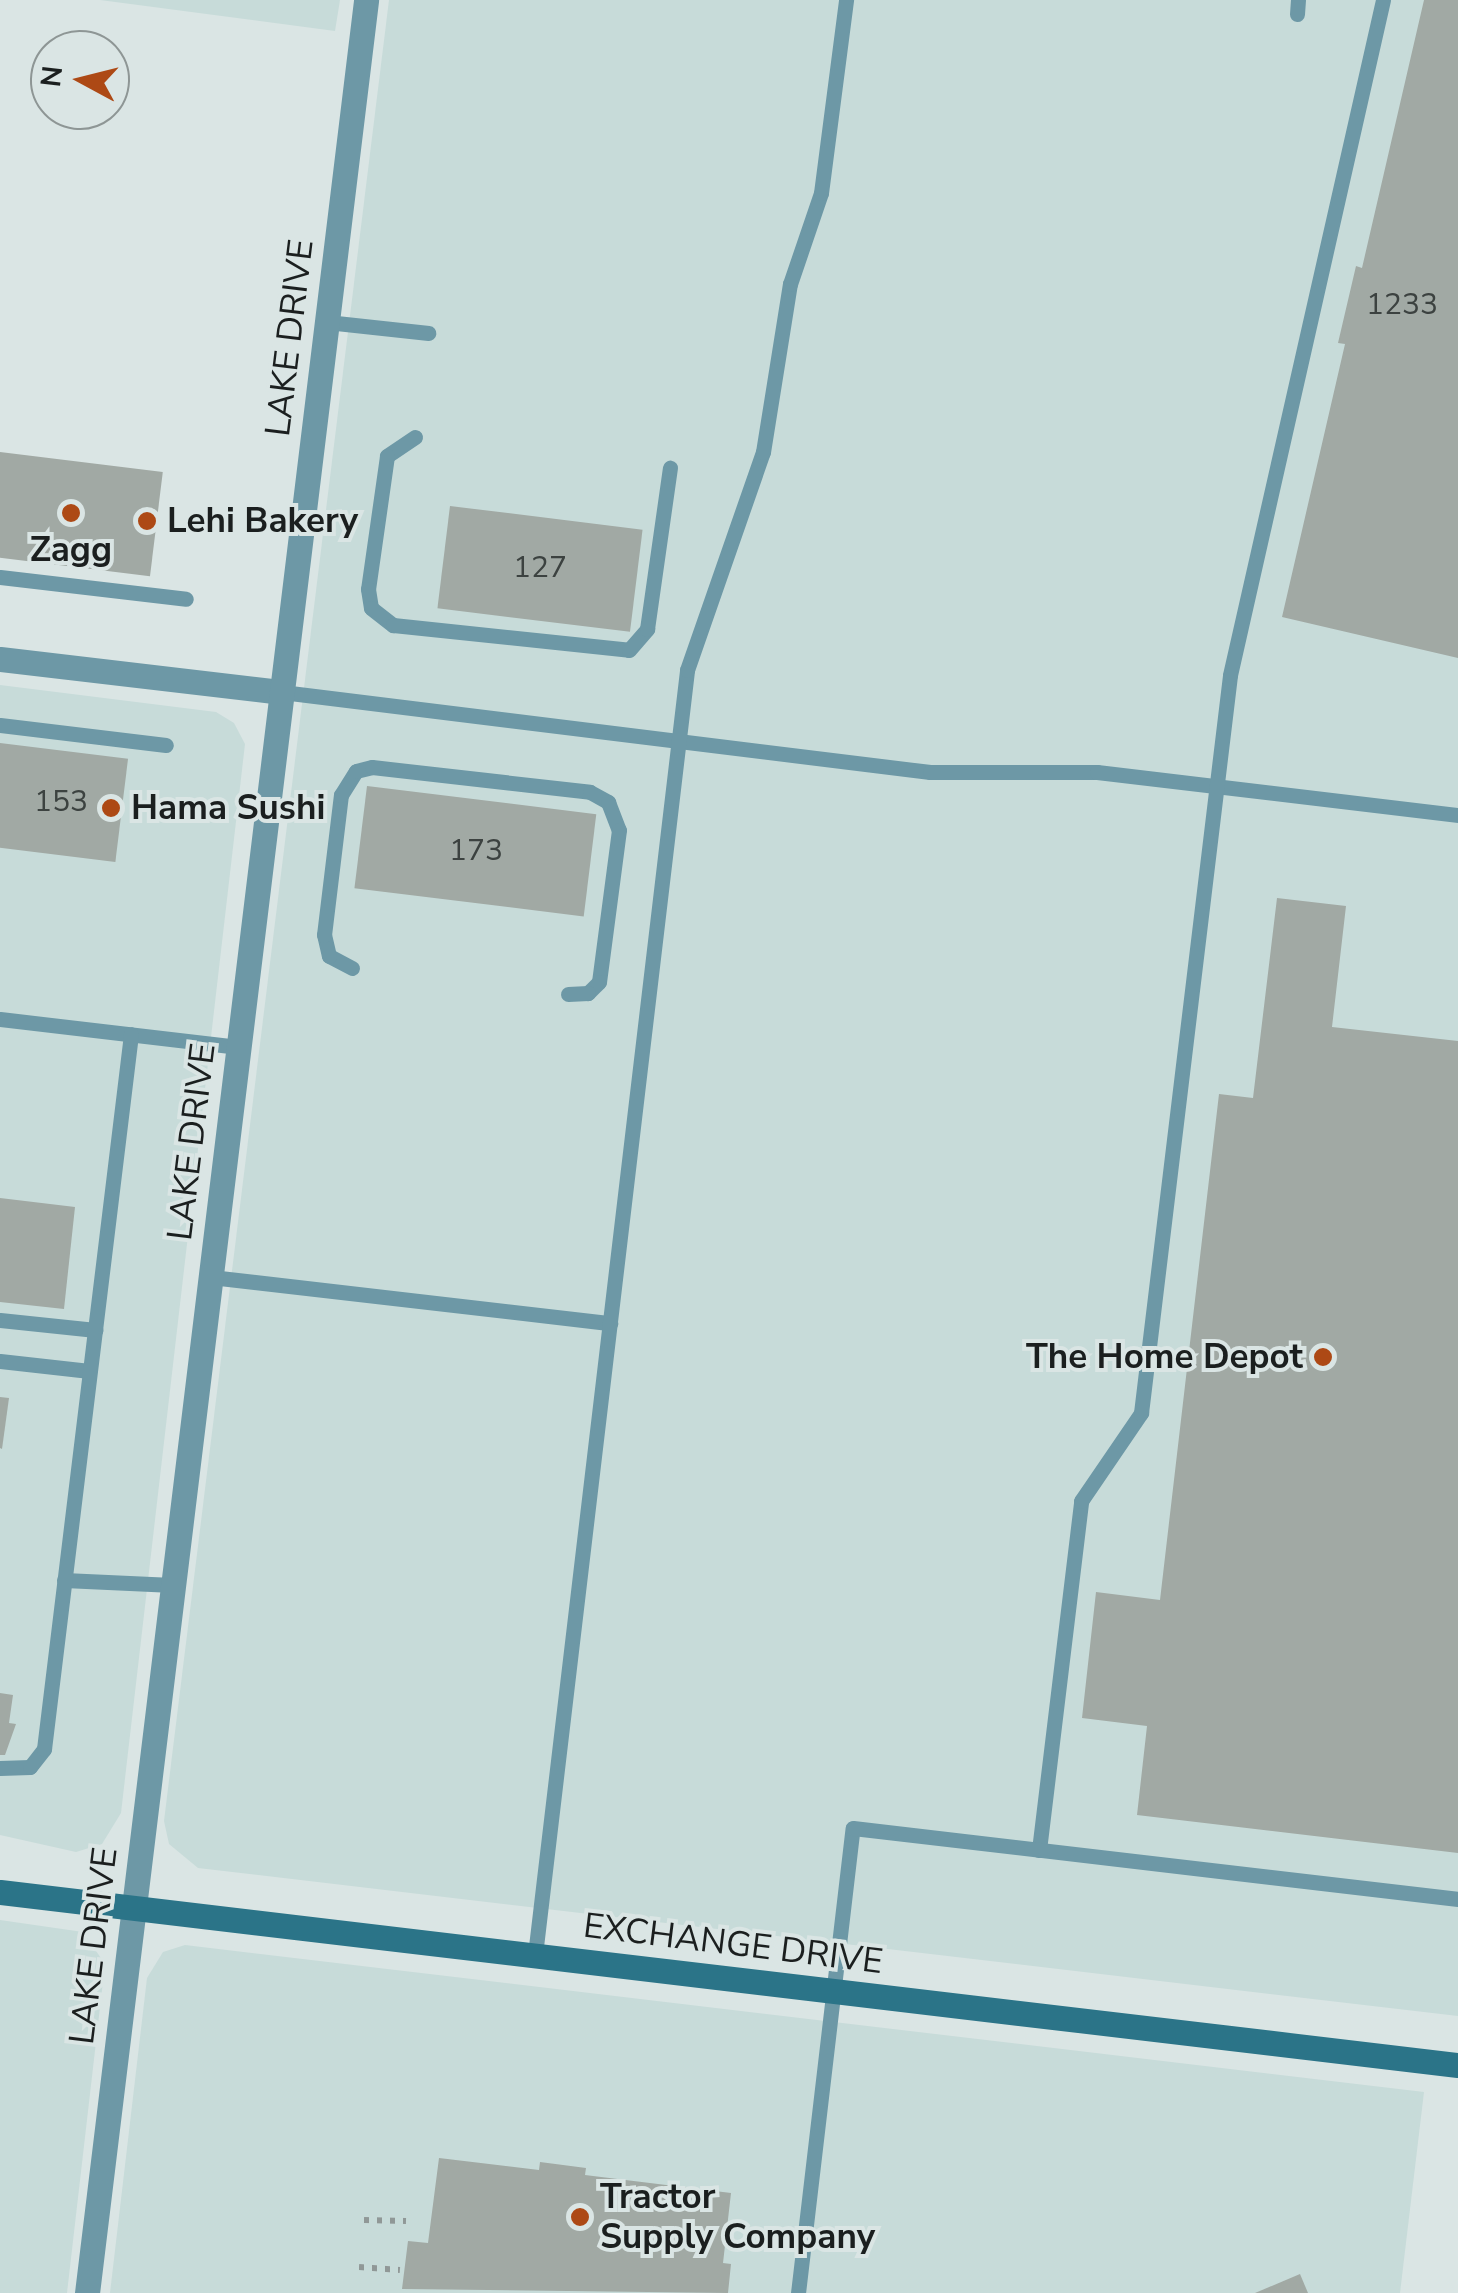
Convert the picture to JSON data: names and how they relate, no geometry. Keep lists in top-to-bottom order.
{
  "streets": {
    "street": ["LAKE DRIVE", "EXCHANGE DRIVE"]
  },
  "crossings": [
    ["LAKE DRIVE", "EXCHANGE DRIVE"]
  ],
  "places": [
    "Zagg",
    "Lehi Bakery",
    "Hama Sushi",
    "The Home Depot",
    "Tractor Supply Company"
  ],
  "house_numbers": [
    "1233",
    "127",
    "153",
    "173"
  ],
  "north": "left"
}
